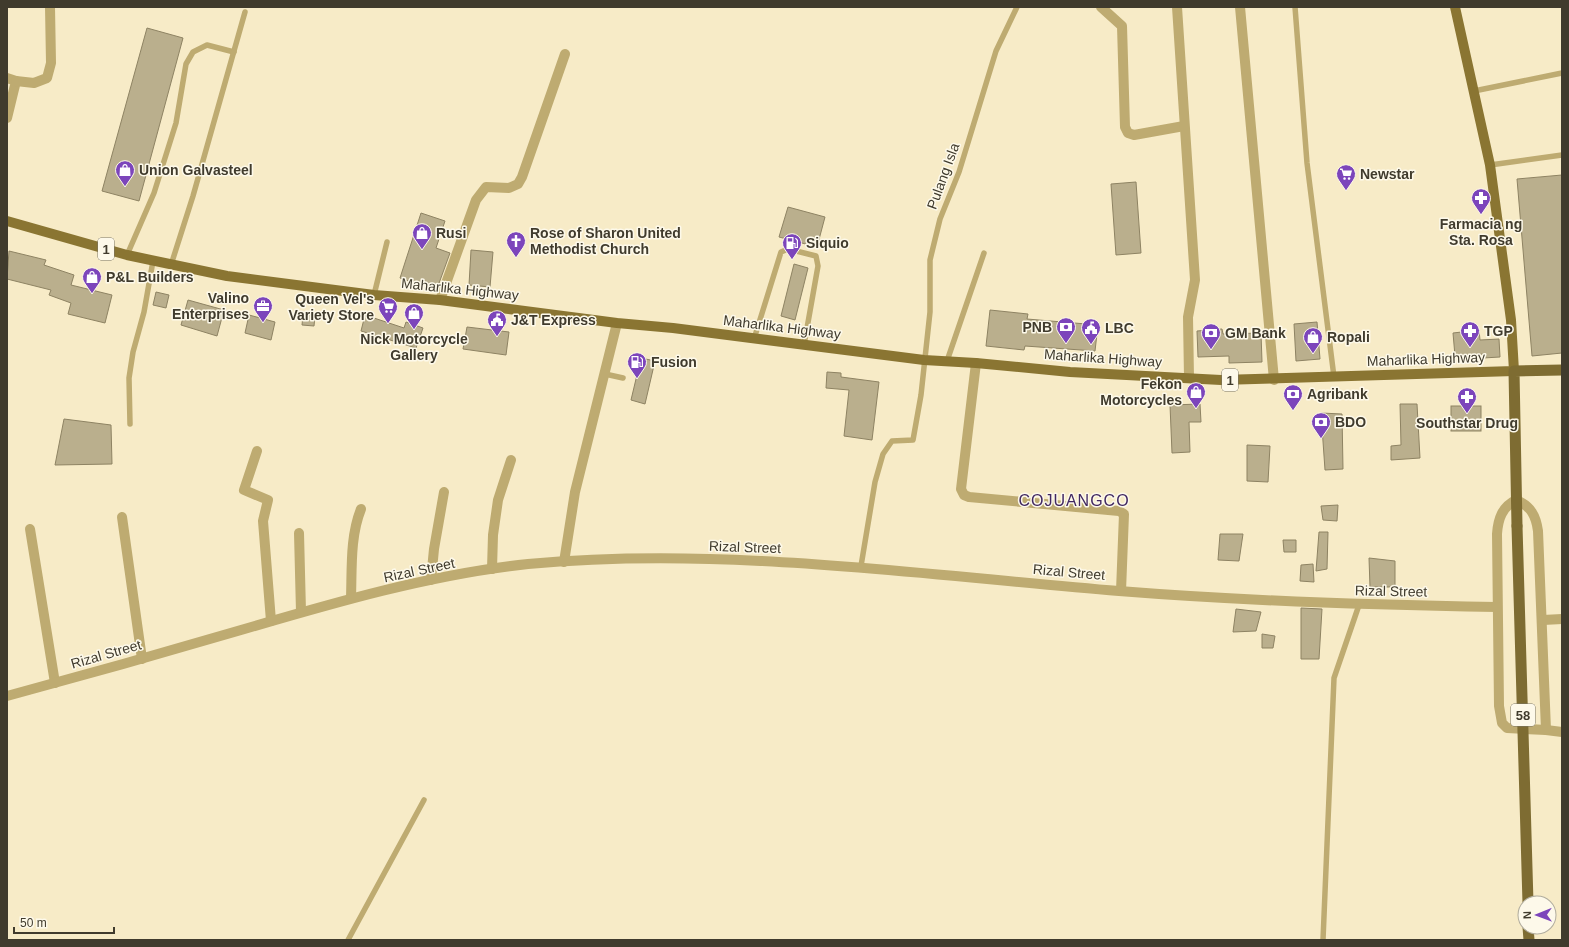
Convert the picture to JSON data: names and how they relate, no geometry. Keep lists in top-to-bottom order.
{
  "streets": {
    "highway": ["1", "Maharlika Highway", "58"],
    "street": ["Rizal Street"],
    "lane": ["Pulang Isla"]
  },
  "crossings": [
    ["Pulang Isla", "Maharlika Highway"],
    ["Pulang Isla", "Rizal Street"],
    ["Maharlika Highway", "58"]
  ],
  "districts": ["COJUANGCO"],
  "places": {
    "shop": [
      "Union Galvasteel",
      "Rusi",
      "P&L Builders",
      "Nick Motorcycle Gallery",
      "Ropali",
      "Fekon Motorcycles"
    ],
    "supermarket": ["Newstar", "Queen Vel's Variety Store"],
    "pharmacy": ["Farmacia ng Sta. Rosa", "TGP", "Southstar Drug"],
    "church": ["Rose of Sharon United Methodist Church"],
    "fuel station": ["Siquio", "Fusion"],
    "office": ["Valino Enterprises"],
    "public building": ["J&T Express", "LBC"],
    "bank": [
      "PNB",
      "GM Bank",
      "Agribank",
      "BDO"
    ]
  },
  "scale_bar": "50 m",
  "north": "left"
}
